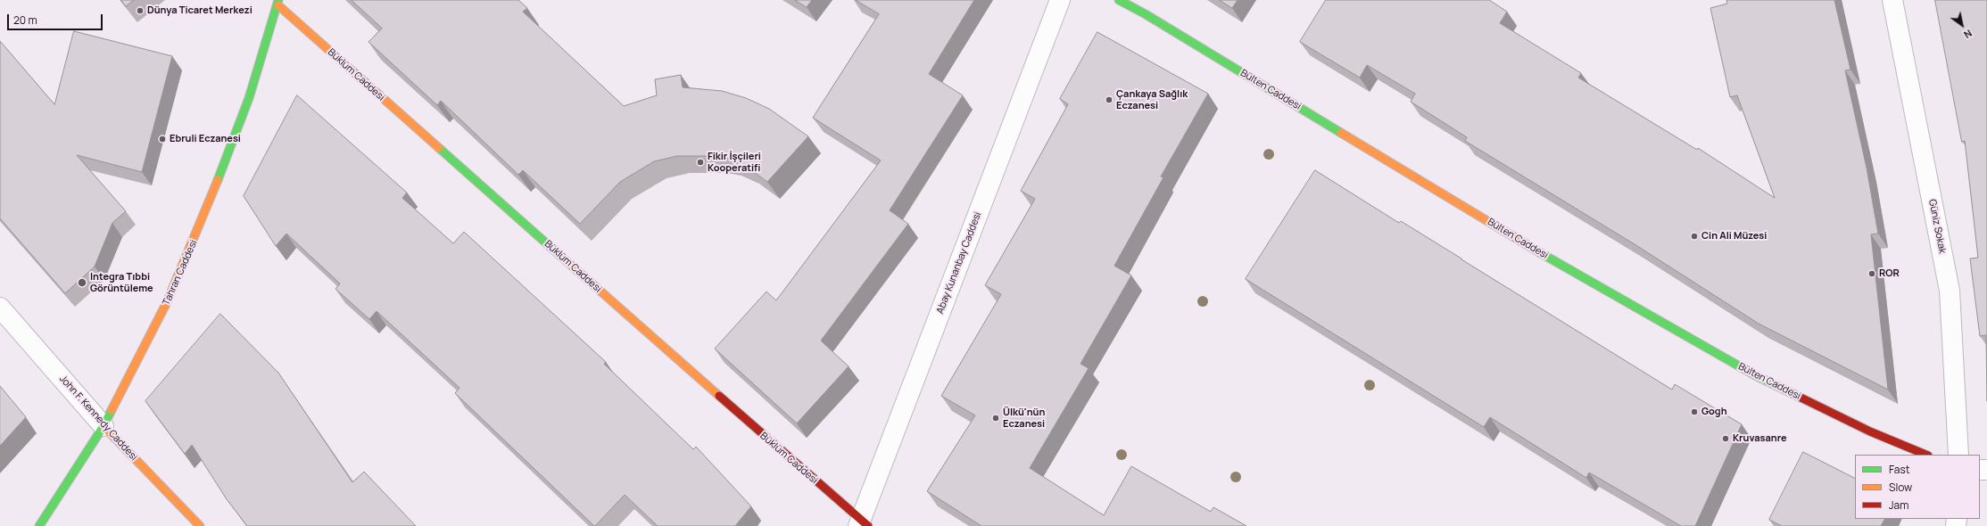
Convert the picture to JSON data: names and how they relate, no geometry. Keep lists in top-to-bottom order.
{
  "streets": {
    "street": [
      "Büklüm Caddesi",
      "Bülten Caddesi",
      "Güniz Sokak",
      "Abay Kunanbay Caddesi",
      "Tahran Caddesi",
      "John F. Kennedy Caddesi"
    ]
  },
  "crossings": [
    ["Büklüm Caddesi", "Abay Kunanbay Caddesi"],
    ["Büklüm Caddesi", "Tahran Caddesi"],
    ["Tahran Caddesi", "John F. Kennedy Caddesi"]
  ],
  "places": [
    "Dünya Ticaret Merkezi",
    "Çankaya Sağlık Eczanesi",
    "Ebruli Eczanesi",
    "Fikir İşçileri Kooperatifi",
    "Cin Ali Müzesi",
    "ROR",
    "Integra Tıbbi Görüntüleme",
    "Gogh",
    "Ülkü'nün Eczanesi",
    "Kruvasanre"
  ],
  "legend": ["Fast", "Slow", "Jam"],
  "scale_bar": "20 m",
  "north": "bottom right"
}
